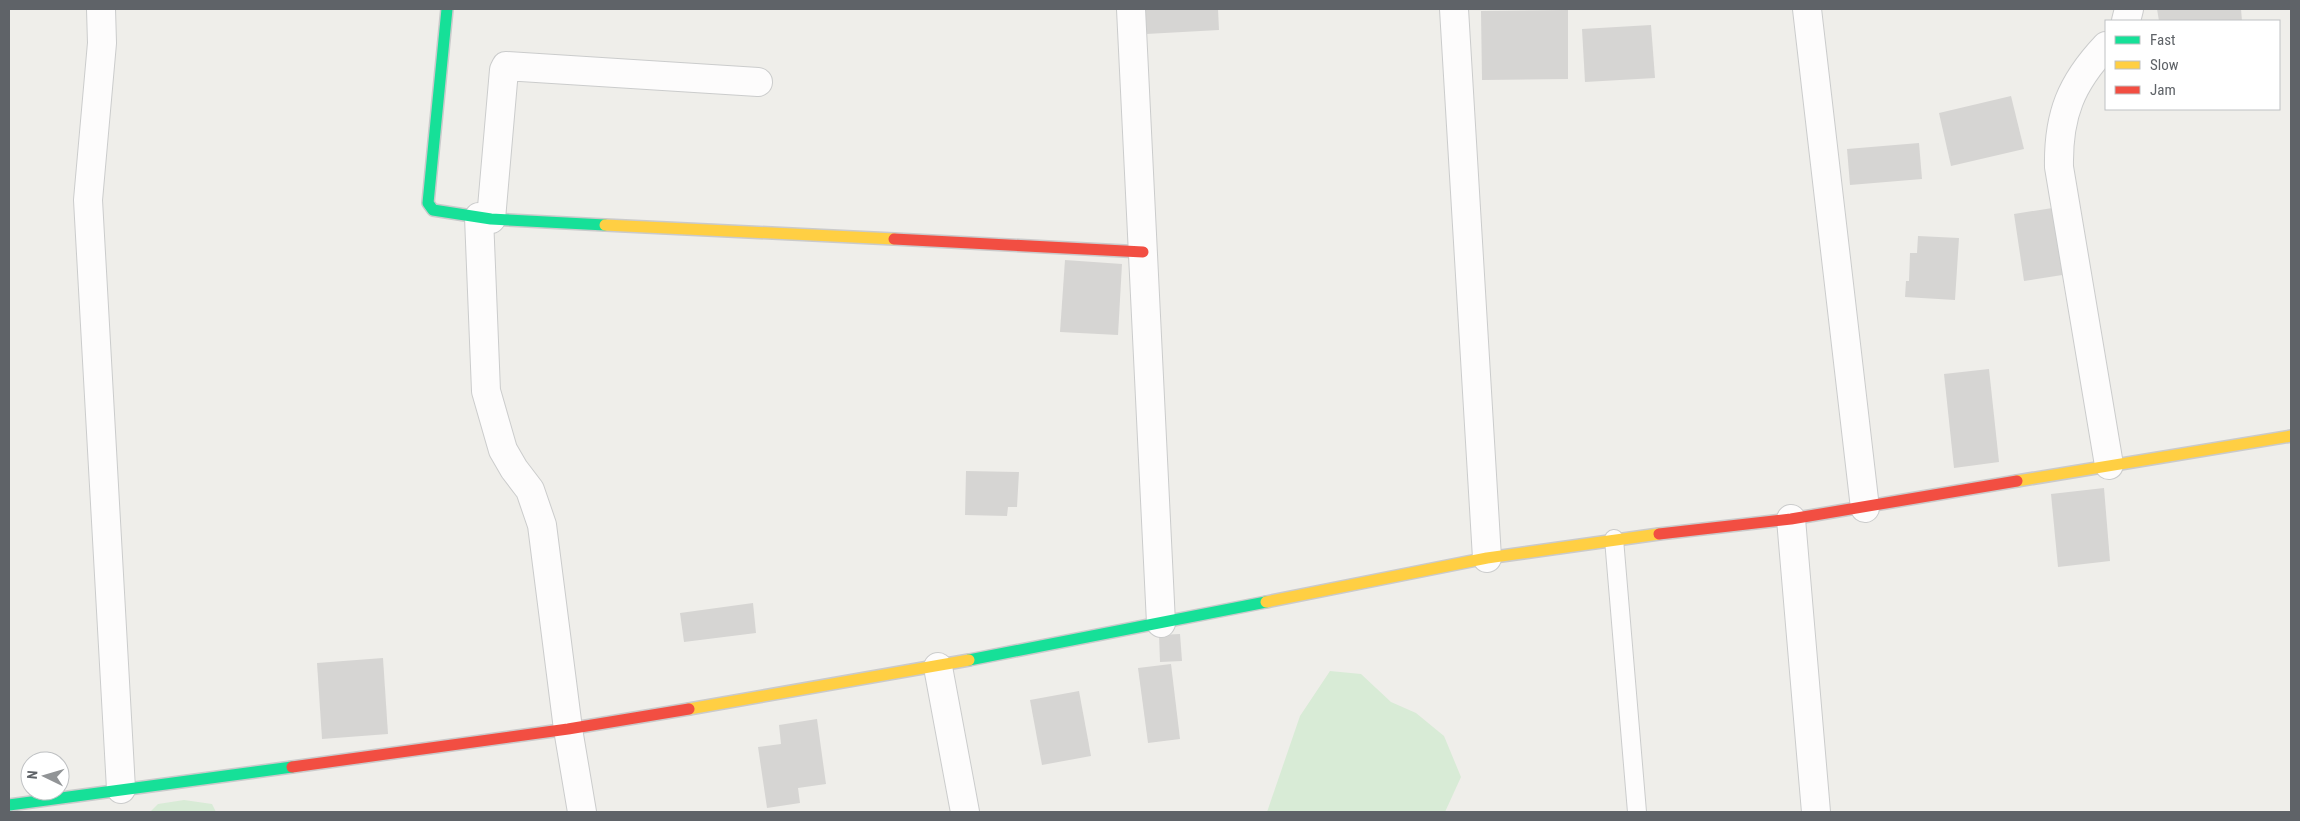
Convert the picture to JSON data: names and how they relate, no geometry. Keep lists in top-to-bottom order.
{
  "legend": ["Fast", "Slow", "Jam"],
  "north": "left"
}
